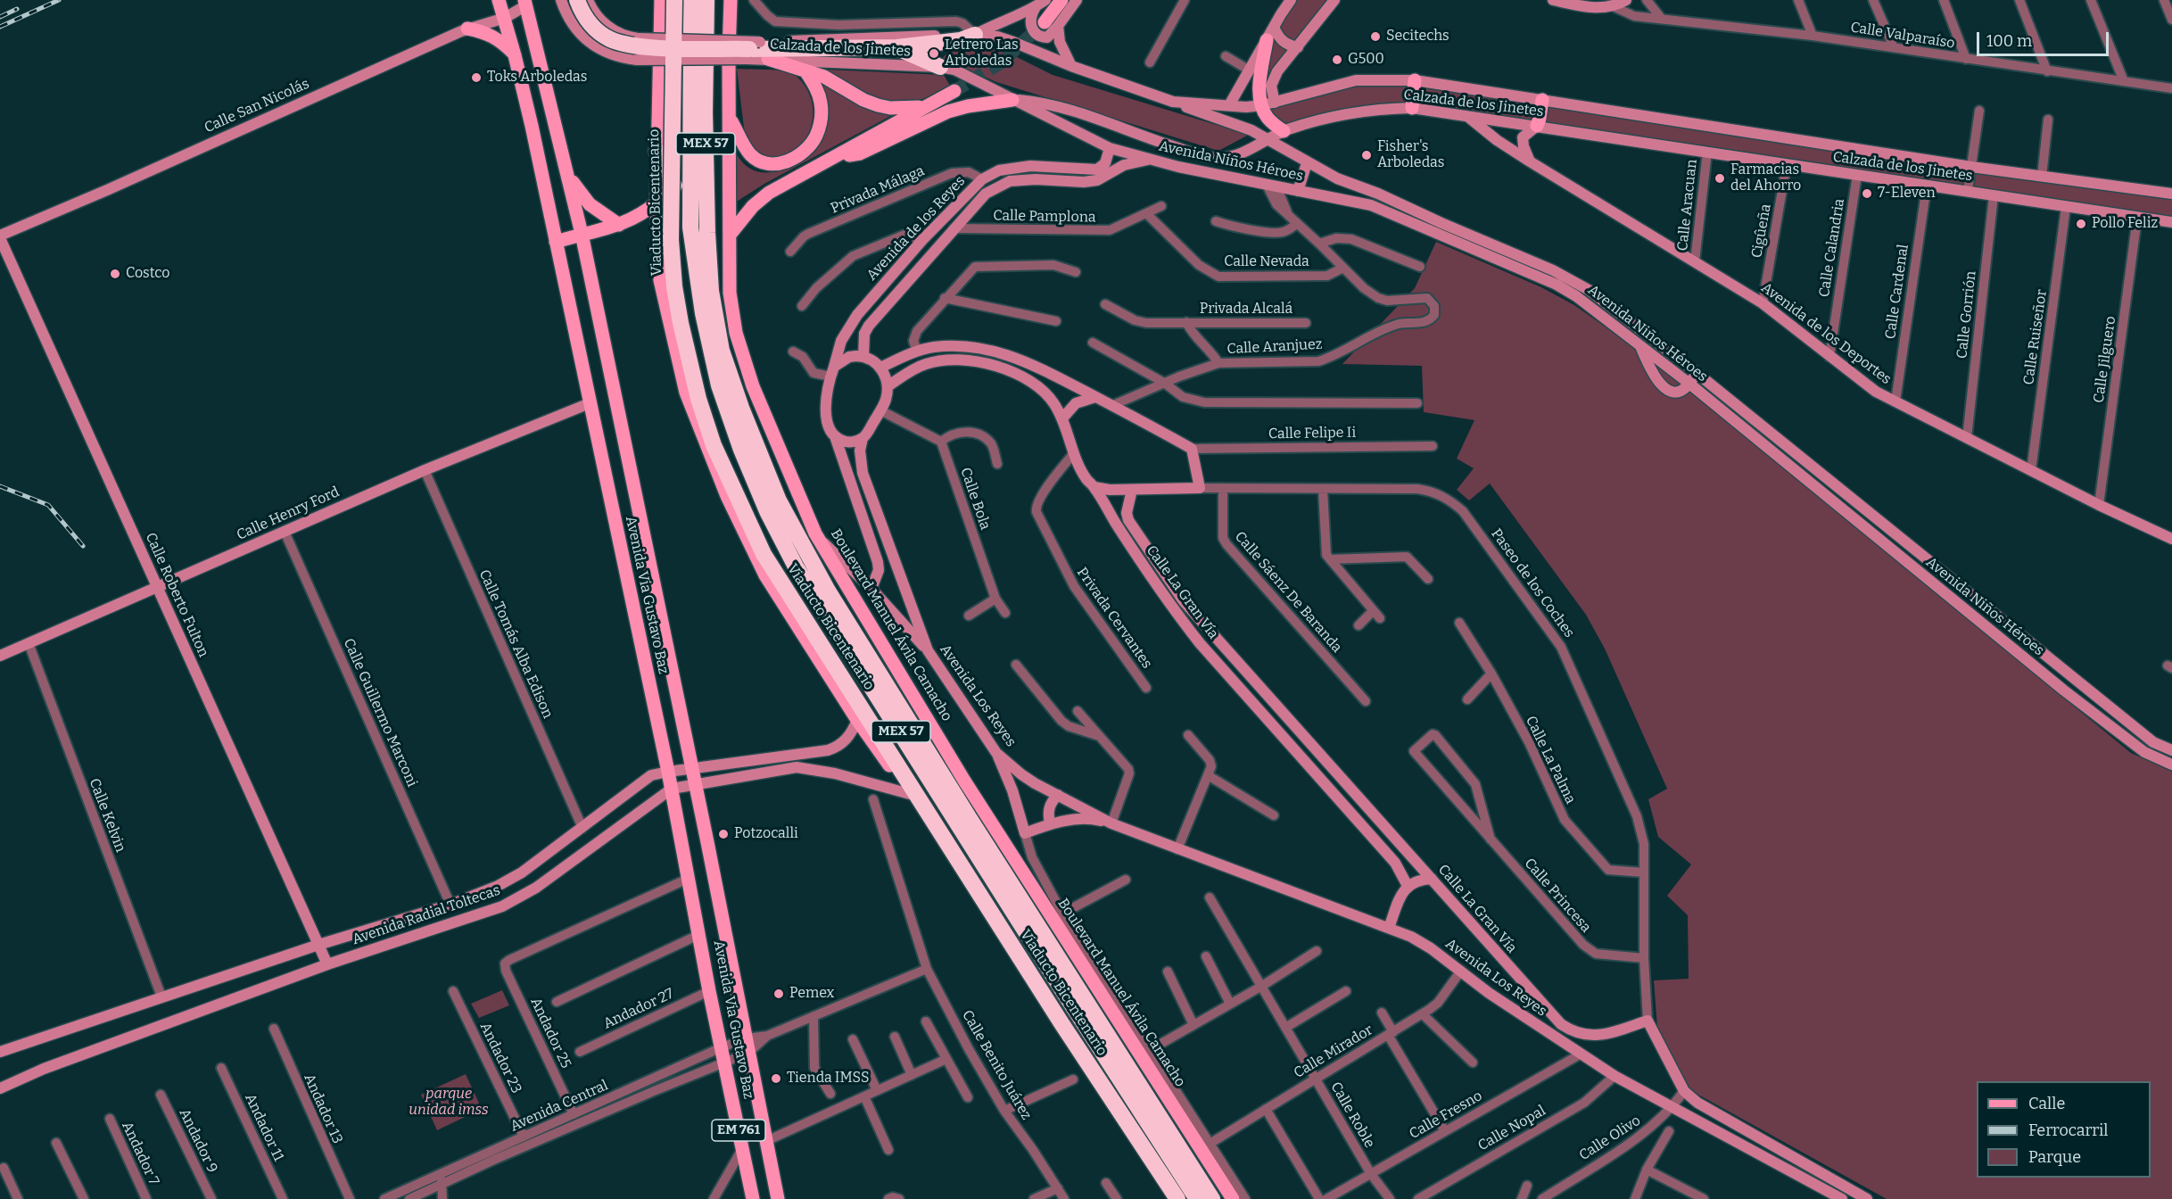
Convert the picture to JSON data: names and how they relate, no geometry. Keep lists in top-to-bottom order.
{
  "streets": {
    "highway": ["MEX 57", "Viaducto Bicentenario"],
    "main road": ["Avenida Via Gustavo Baz", "Boulevard Manuel Ávila Camacho", "EM 761"],
    "street": [
      "Calle Valparaíso",
      "Calzada de los Jinetes",
      "Calle San Nicolás",
      "Avenida Niños Héroes",
      "Privada Málaga",
      "Calle Aracuan",
      "Calle Pamplona",
      "Avenida de los Reyes",
      "Cigûeña",
      "Calle Calandria",
      "Calle Nevada",
      "Calle Cardenal",
      "Privada Alcalá",
      "Calle Gorrión",
      "Avenida de los Deportes",
      "Calle Ruiseñor",
      "Calle Aranjuez",
      "Calle Jilguero",
      "Calle Felipe Ii",
      "Calle Bola",
      "Calle Henry Ford",
      "Paseo de los Coches",
      "Calle La Gran Vía",
      "Calle Sáenz De Baranda",
      "Calle Roberto Fulton",
      "Privada Cervantes",
      "Calle Tomás Alba Edison",
      "Avenida Los Reyes",
      "Calle Guillermo Marconi",
      "Calle La Palma",
      "Calle Kelvin",
      "Calle Princesa",
      "Avenida Radial Toltecas",
      "Andador 27",
      "Andador 25",
      "Calle Mirador",
      "Andador 23",
      "Calle Benito Juárez",
      "Avenida Central",
      "Andador 13",
      "Calle Roble",
      "Calle Fresno",
      "Andador 11",
      "Calle Nopal",
      "Calle Olivo",
      "Andador 9",
      "Andador 7"
    ]
  },
  "crossings": [
    ["Calzada de los Jinetes", "Avenida Niños Héroes"],
    ["Calzada de los Jinetes", "Calle Aracuan"],
    ["Calzada de los Jinetes", "Cigûeña"],
    ["Calzada de los Jinetes", "Calle Calandria"],
    ["Calzada de los Jinetes", "Calle Cardenal"],
    ["Calzada de los Jinetes", "Calle Gorrión"],
    ["Calzada de los Jinetes", "Avenida de los Deportes"],
    ["Calzada de los Jinetes", "Calle Ruiseñor"],
    ["Calzada de los Jinetes", "Calle Jilguero"],
    ["Calle San Nicolás", "Calle Roberto Fulton"],
    ["Calle San Nicolás", "Avenida Via Gustavo Baz"],
    ["Avenida Niños Héroes", "Avenida de los Reyes"],
    ["Avenida Niños Héroes", "Calle Aranjuez"],
    ["Privada Málaga", "Avenida de los Reyes"],
    ["Calle Aracuan", "Avenida de los Deportes"],
    ["Calle Pamplona", "Avenida de los Reyes"],
    ["Calle Pamplona", "Calle Nevada"],
    ["Avenida de los Reyes", "Calle La Gran Vía"],
    ["Avenida de los Reyes", "Avenida Los Reyes"],
    ["Cigûeña", "Avenida de los Deportes"],
    ["Calle Calandria", "Avenida de los Deportes"],
    ["Calle Nevada", "Calle Aranjuez"],
    ["Calle Cardenal", "Avenida de los Deportes"],
    ["Privada Alcalá", "Calle Aranjuez"],
    ["Calle Gorrión", "Avenida de los Deportes"],
    ["Avenida de los Deportes", "Calle Ruiseñor"],
    ["Avenida de los Deportes", "Calle Jilguero"],
    ["Calle Henry Ford", "Calle Roberto Fulton"],
    ["Calle Henry Ford", "Avenida Via Gustavo Baz"],
    ["Calle Henry Ford", "Calle Tomás Alba Edison"],
    ["Calle Henry Ford", "Calle Guillermo Marconi"],
    ["Calle Henry Ford", "Calle Kelvin"],
    ["Paseo de los Coches", "Calle La Gran Vía"],
    ["Paseo de los Coches", "Calle Sáenz De Baranda"],
    ["Paseo de los Coches", "Calle La Palma"],
    ["Paseo de los Coches", "Calle Princesa"],
    ["Paseo de los Coches", "Calle Olivo"],
    ["Calle La Gran Vía", "Privada Cervantes"],
    ["Calle La Gran Vía", "Avenida Los Reyes"],
    ["Calle Roberto Fulton", "Avenida Radial Toltecas"],
    ["Avenida Via Gustavo Baz", "Avenida Radial Toltecas"],
    ["Avenida Via Gustavo Baz", "Andador 27"],
    ["Avenida Via Gustavo Baz", "Andador 25"],
    ["Avenida Via Gustavo Baz", "Avenida Central"],
    ["Boulevard Manuel Ávila Camacho", "Avenida Los Reyes"],
    ["Boulevard Manuel Ávila Camacho", "Calle Mirador"],
    ["Calle Tomás Alba Edison", "Avenida Radial Toltecas"],
    ["Avenida Los Reyes", "Calle Mirador"],
    ["Avenida Los Reyes", "Calle Fresno"],
    ["Avenida Los Reyes", "Calle Nopal"],
    ["Avenida Los Reyes", "Calle Olivo"],
    ["Calle Guillermo Marconi", "Avenida Radial Toltecas"],
    ["Calle Kelvin", "Avenida Radial Toltecas"],
    ["Andador 25", "Avenida Central"],
    ["Calle Mirador", "Calle Roble"],
    ["Andador 23", "Avenida Central"],
    ["Calle Roble", "Calle Fresno"]
  ],
  "parks": ["parque unidad imss"],
  "places": [
    "Secitechs",
    "Letrero Las Arboledas",
    "G500",
    "Toks Arboledas",
    "Fisher's Arboledas",
    "Farmacias del Ahorro",
    "7-Eleven",
    "Pollo Feliz",
    "Costco",
    "Potzocalli",
    "Pemex",
    "Tienda IMSS"
  ],
  "legend": ["Calle", "Ferrocarril", "Parque"],
  "scale_bar": "100 m"
}
